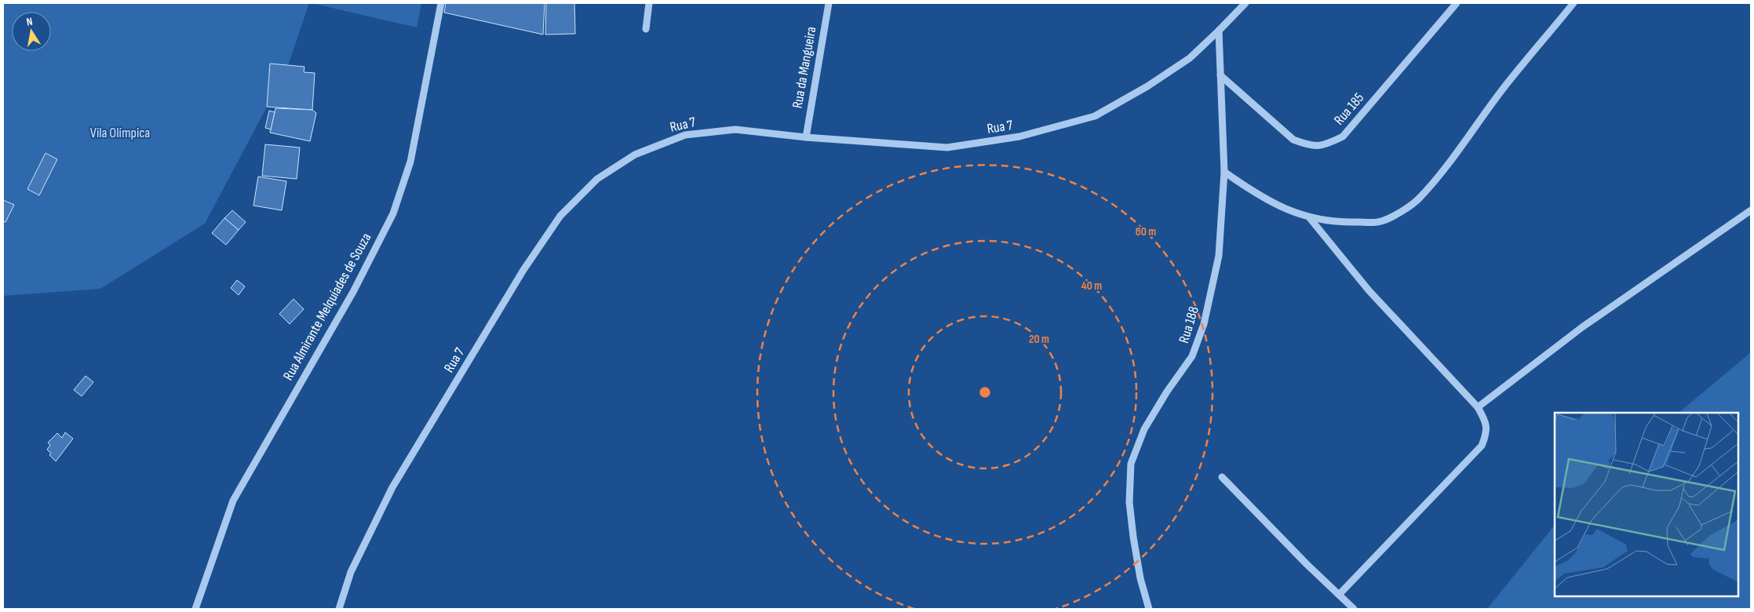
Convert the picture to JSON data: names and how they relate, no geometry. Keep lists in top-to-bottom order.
{
  "streets": {
    "street": [
      "Rua da Mangueira",
      "Rua 185",
      "Rua 7",
      "Rua Almirante Melquíades de Souza",
      "Rua 188"
    ]
  },
  "crossings": [
    ["Rua da Mangueira", "Rua 7"],
    ["Rua 185", "Rua 188"],
    ["Rua 7", "Rua 188"]
  ],
  "parks": ["Vila Olímpica"],
  "north": "top",
  "rings": ["60 m", "40 m", "20 m"]
}
